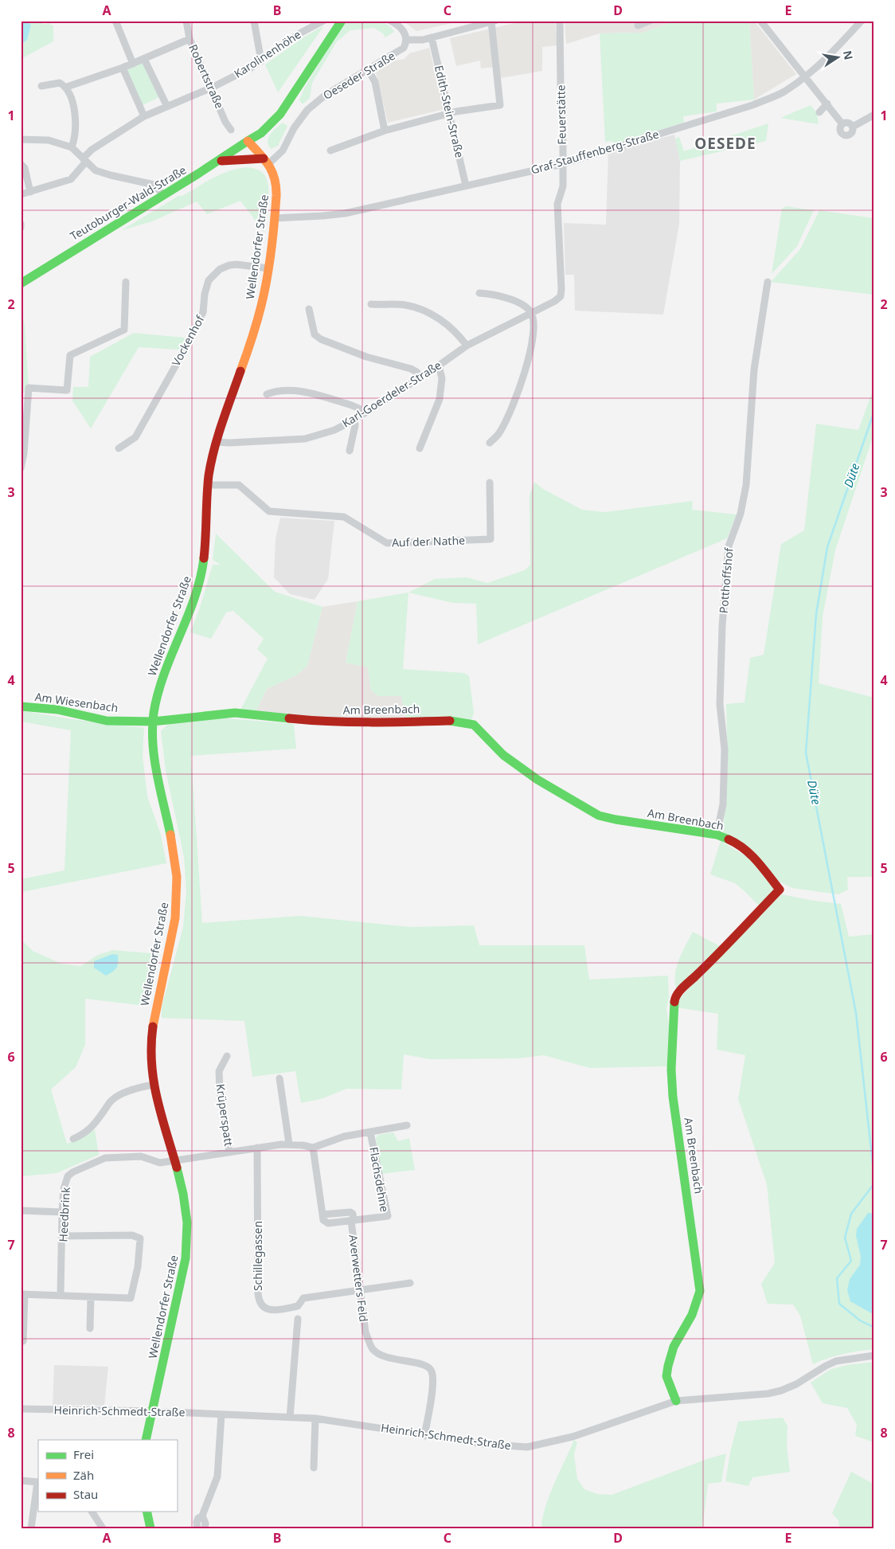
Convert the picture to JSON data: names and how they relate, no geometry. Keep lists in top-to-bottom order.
{
  "streets": {
    "main road": [
      "Teutoburger-Wald-Straße",
      "Wellendorfer Straße",
      "Am Wiesenbach",
      "Am Breenbach"
    ],
    "street": [
      "Karolinenhöhe",
      "Oeseder Straße",
      "Robertstraße",
      "Edith-Stein-Straße",
      "Feuerstätte",
      "Graf-Stauffenberg-Straße",
      "Vockenhof",
      "Karl-Goerdeler-Straße",
      "Auf der Nathe",
      "Potthoffshof",
      "Krüperspatt",
      "Flachsdehne",
      "Heedbrink",
      "Schillegassen",
      "Averwetters Feld",
      "Heinrich-Schmedt-Straße"
    ]
  },
  "crossings": [
    ["Karolinenhöhe", "Robertstraße"],
    ["Oeseder Straße", "Wellendorfer Straße"],
    ["Edith-Stein-Straße", "Graf-Stauffenberg-Straße"],
    ["Feuerstätte", "Graf-Stauffenberg-Straße"],
    ["Feuerstätte", "Karl-Goerdeler-Straße"],
    ["Graf-Stauffenberg-Straße", "Wellendorfer Straße"],
    ["Teutoburger-Wald-Straße", "Wellendorfer Straße"],
    ["Wellendorfer Straße", "Vockenhof"],
    ["Wellendorfer Straße", "Karl-Goerdeler-Straße"],
    ["Wellendorfer Straße", "Auf der Nathe"],
    ["Wellendorfer Straße", "Am Wiesenbach"],
    ["Wellendorfer Straße", "Am Breenbach"],
    ["Wellendorfer Straße", "Heedbrink"],
    ["Wellendorfer Straße", "Heinrich-Schmedt-Straße"],
    ["Potthoffshof", "Am Breenbach"],
    ["Am Wiesenbach", "Am Breenbach"],
    ["Am Breenbach", "Heinrich-Schmedt-Straße"],
    ["Flachsdehne", "Averwetters Feld"],
    ["Schillegassen", "Averwetters Feld"],
    ["Averwetters Feld", "Heinrich-Schmedt-Straße"]
  ],
  "districts": ["OESEDE"],
  "water": ["Düte"],
  "legend": ["Frei", "Zäh", "Stau"],
  "north": "right",
  "grid": {
    "columns": [
      "A",
      "B",
      "C",
      "D",
      "E"
    ],
    "rows": [
      "1",
      "2",
      "3",
      "4",
      "5",
      "6",
      "7",
      "8"
    ]
  }
}
